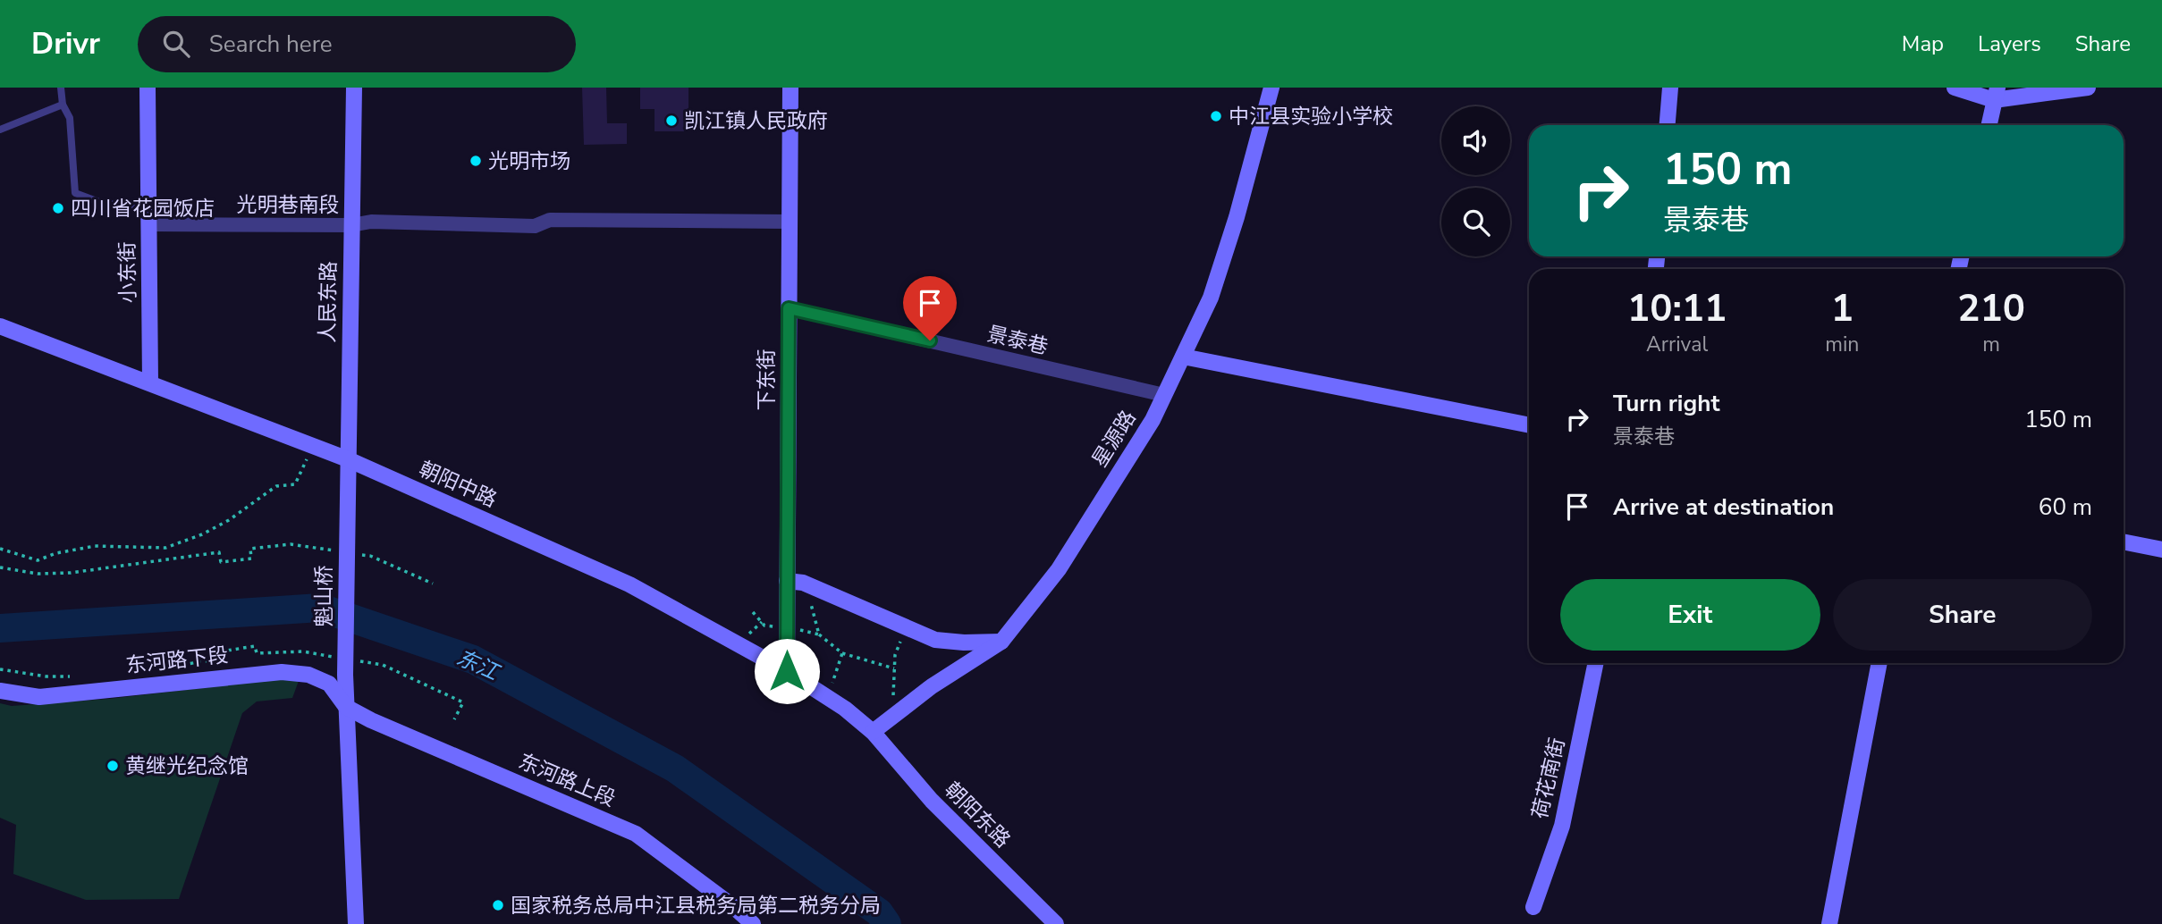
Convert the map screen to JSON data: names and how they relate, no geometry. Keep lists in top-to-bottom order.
{
  "streets": {
    "street": [
      "光明巷南段",
      "小东街",
      "人民东路",
      "景泰巷",
      "下东街",
      "星源路",
      "朝阳中路",
      "魁山桥",
      "东河路下段",
      "荷花南街",
      "东河路上段",
      "朝阳东路"
    ]
  },
  "crossings": [
    ["光明巷南段", "小东街"],
    ["光明巷南段", "人民东路"],
    ["光明巷南段", "下东街"],
    ["小东街", "朝阳中路"],
    ["人民东路", "朝阳中路"],
    ["人民东路", "魁山桥"],
    ["景泰巷", "下东街"],
    ["景泰巷", "星源路"],
    ["下东街", "朝阳中路"],
    ["星源路", "朝阳中路"],
    ["星源路", "朝阳东路"],
    ["朝阳中路", "朝阳东路"],
    ["魁山桥", "东河路下段"],
    ["魁山桥", "东河路上段"],
    ["东河路下段", "东河路上段"]
  ],
  "water": ["东江"],
  "places": [
    "中江县实验小学校",
    "凯江镇人民政府",
    "光明市场",
    "四川省花园饭店",
    "黄继光纪念馆",
    "国家税务总局中江县税务局第二税务分局"
  ],
  "page": {
    "header": "Drivr",
    "search": "Search here",
    "nav": ["Map", "Layers", "Share"],
    "turn": ["150 m", "景泰巷"],
    "eta": [
      "10:11",
      "Arrival",
      "1",
      "min",
      "210",
      "m"
    ],
    "list": [
      {
        "name": "Turn right",
        "note": "景泰巷",
        "value": "150 m"
      },
      {
        "name": "Arrive at destination",
        "value": "60 m"
      }
    ],
    "buttons": ["Exit", "Share"]
  }
}
